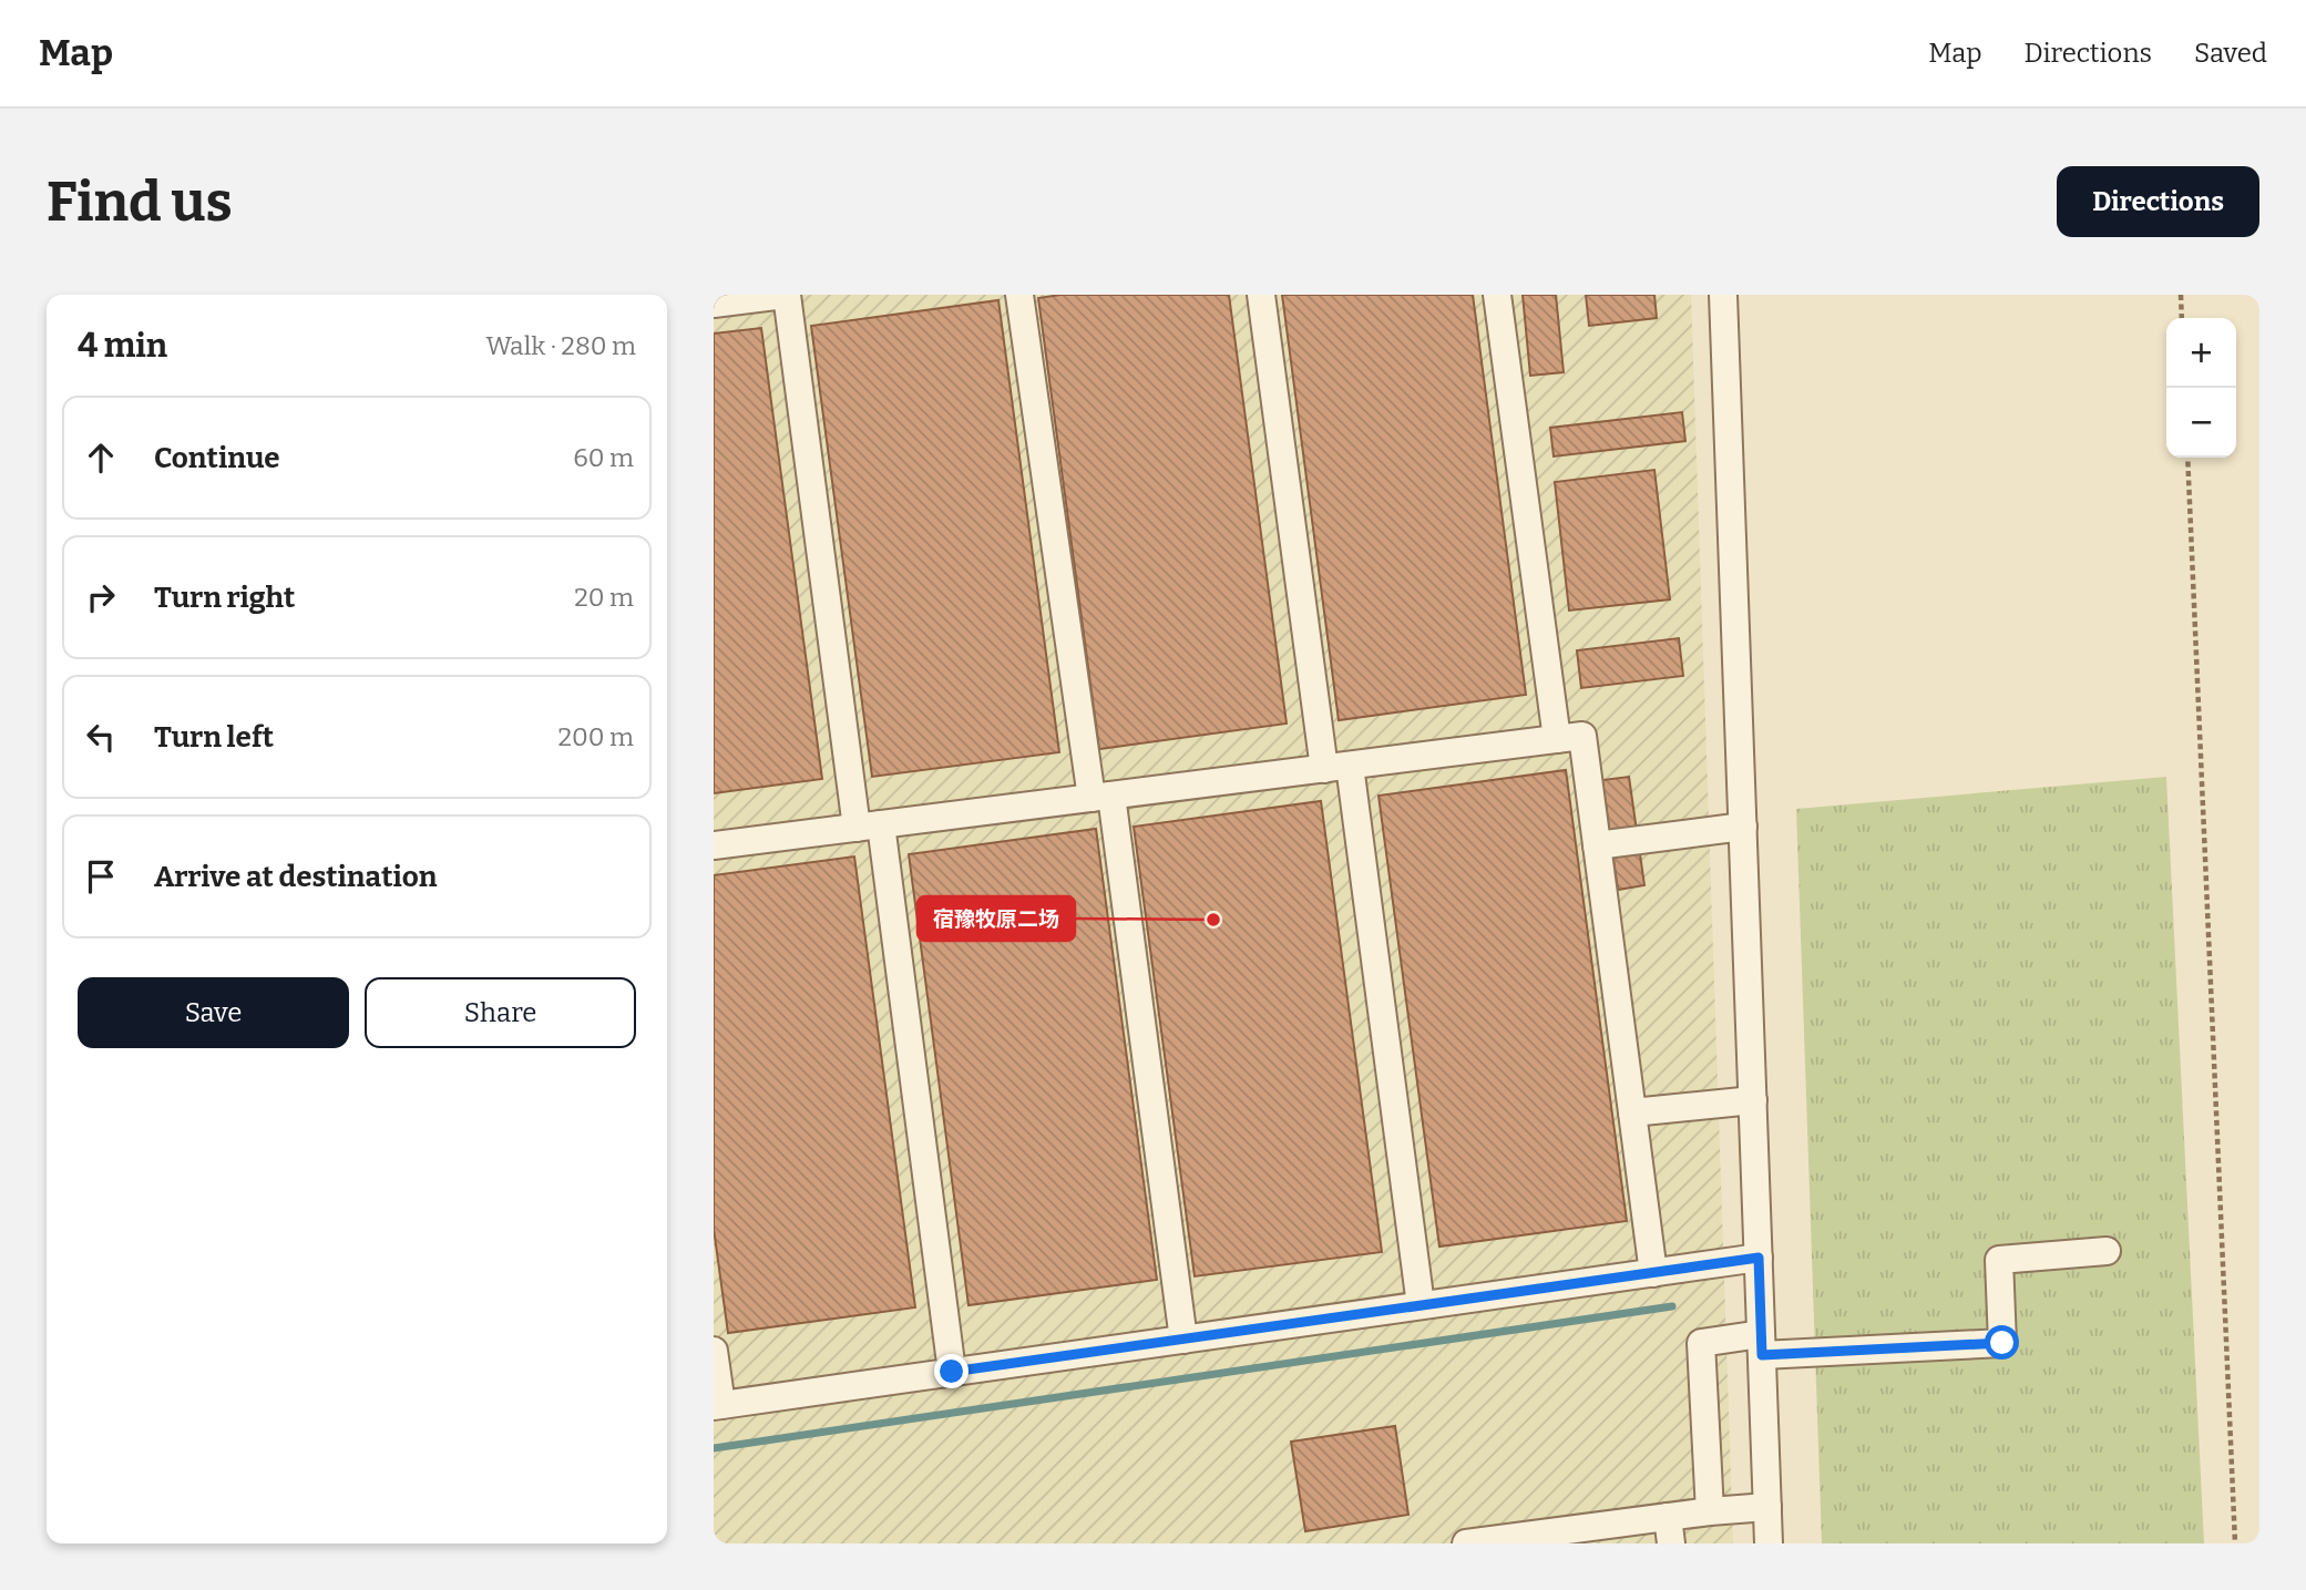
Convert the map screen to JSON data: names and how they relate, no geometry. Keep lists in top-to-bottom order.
{
  "places": ["宿豫牧原二场"],
  "page": {
    "header": "Map",
    "nav": ["Map", "Directions", "Saved"],
    "buttons": [
      "Directions",
      ["Save", "Share"]
    ],
    "title": "Find us",
    "heading": ["4 min", "Walk · 280 m"],
    "map_buttons": ["+", "−"],
    "list": [
      ["Continue", "60 m"],
      ["Turn right", "20 m"],
      ["Turn left", "200 m"],
      "Arrive at destination"
    ]
  }
}
